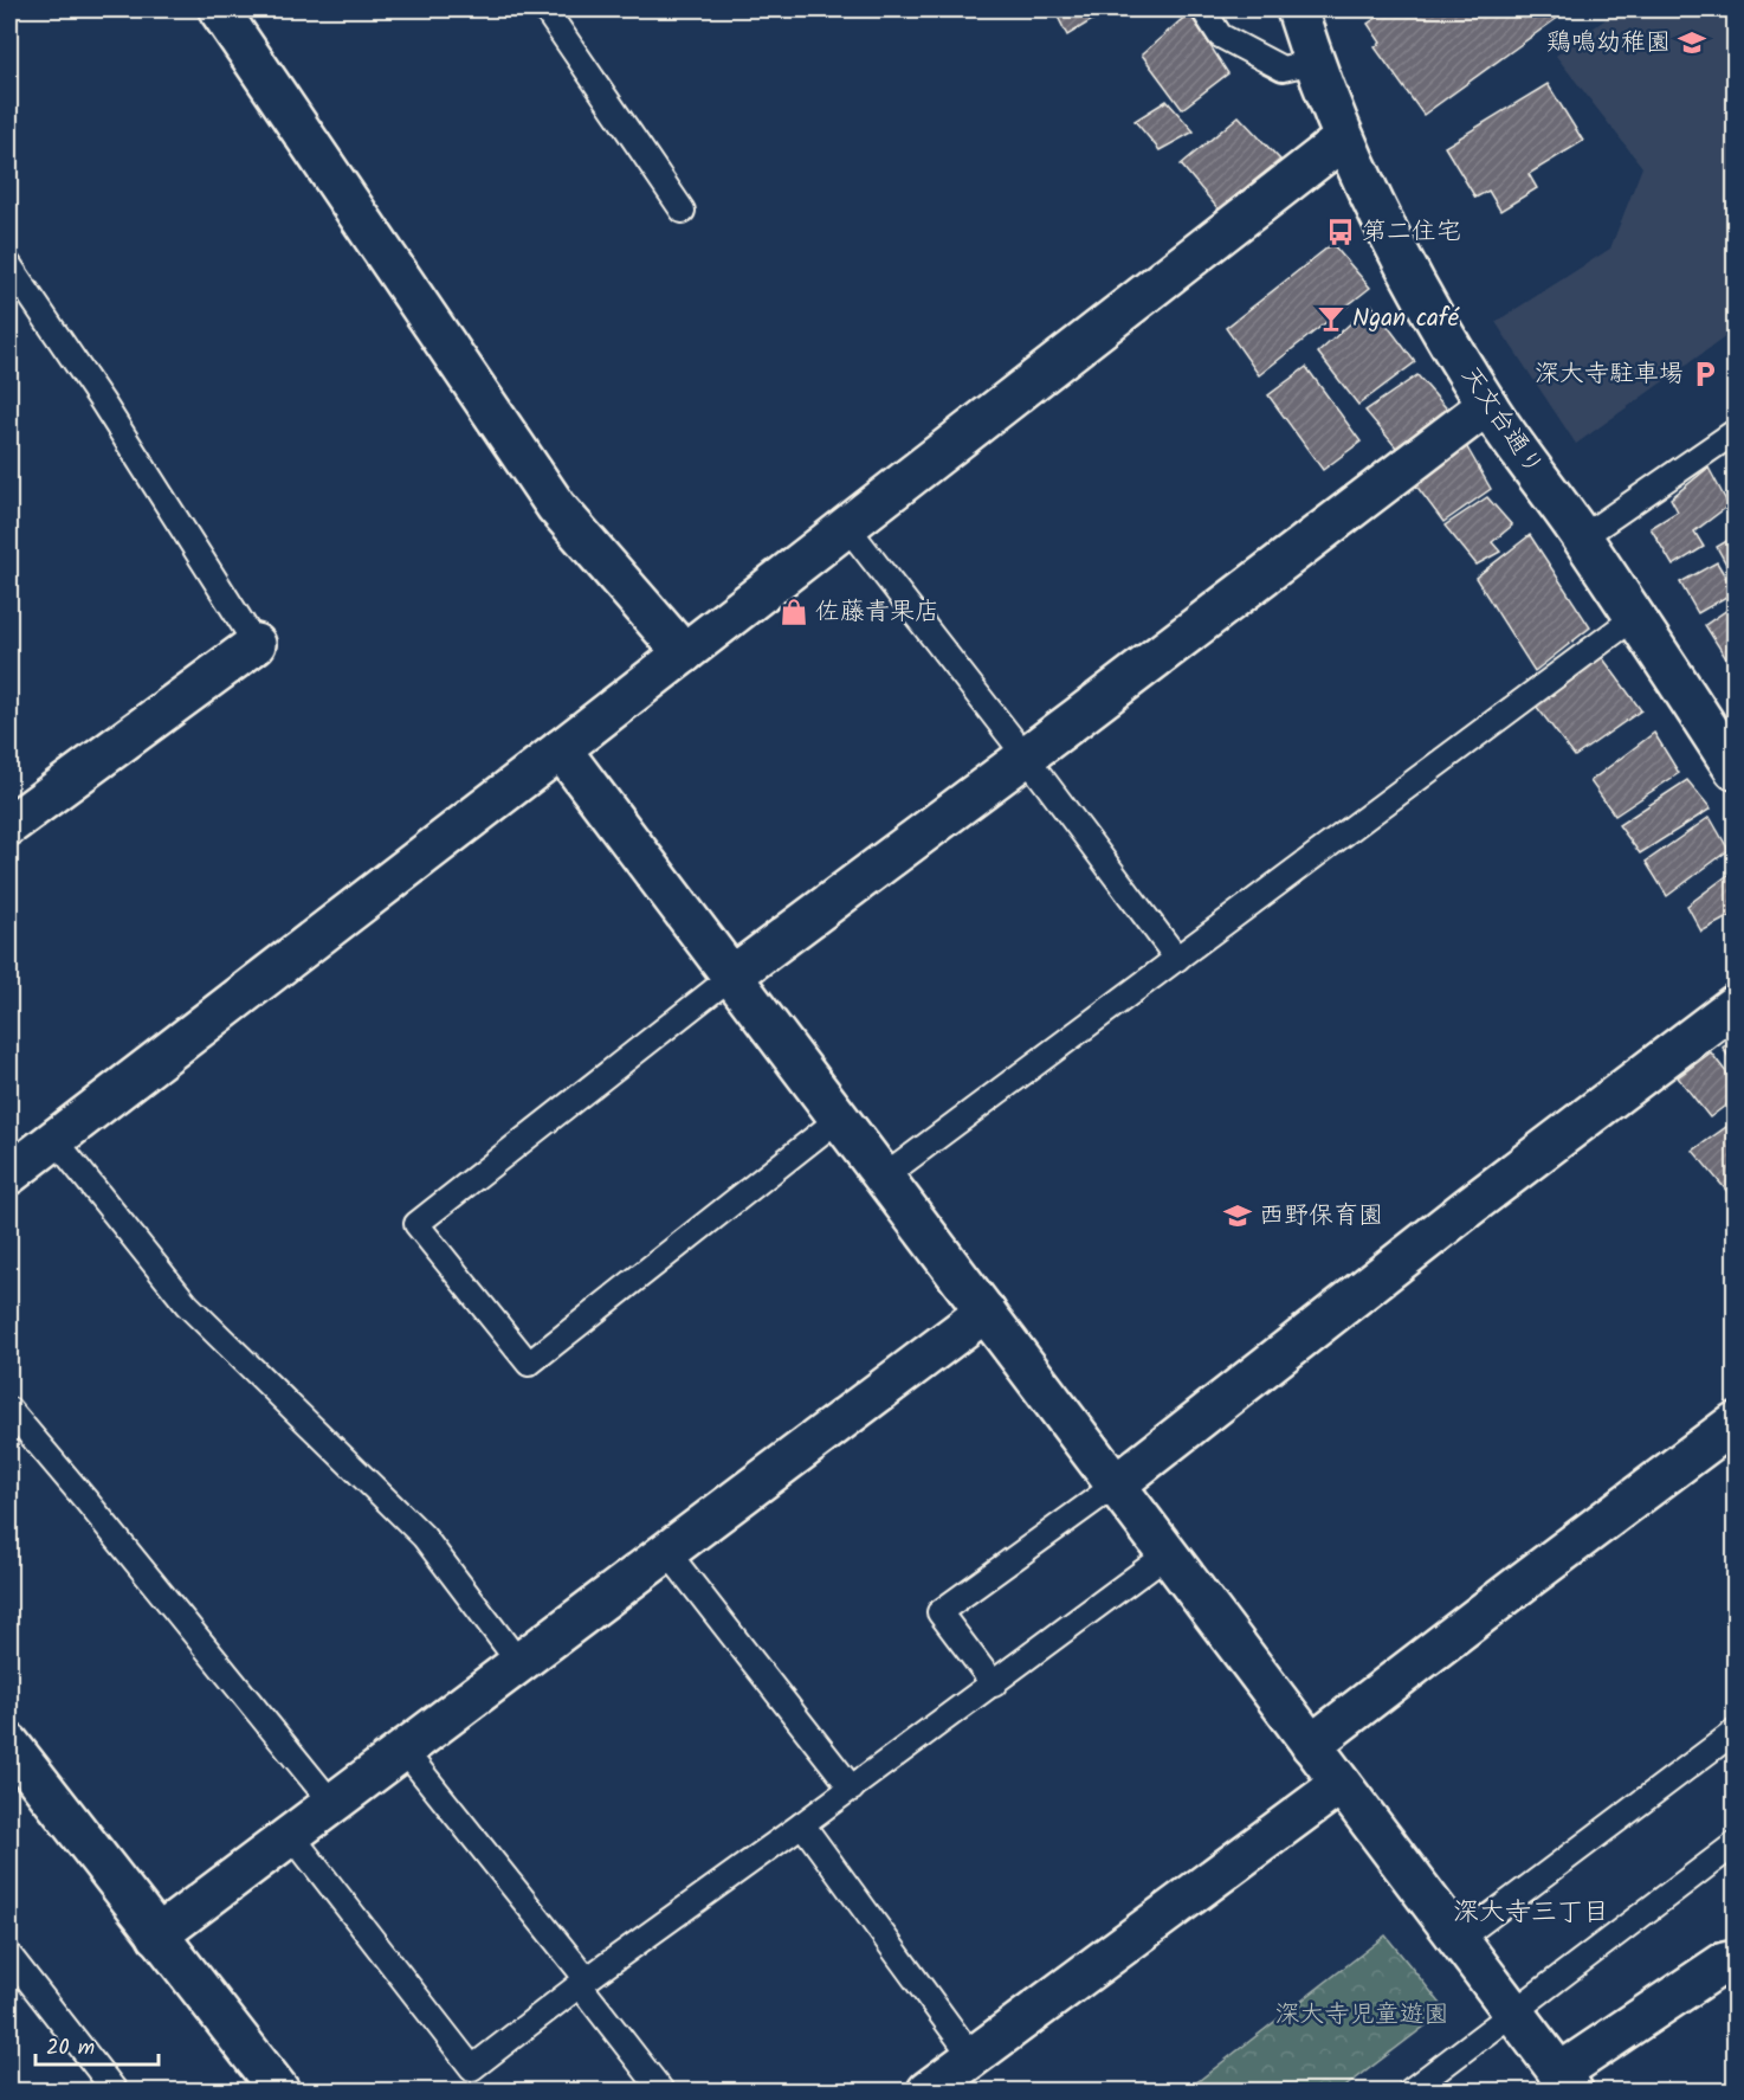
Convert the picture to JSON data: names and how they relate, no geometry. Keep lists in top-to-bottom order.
{
  "streets": {
    "street": ["天文台通り"]
  },
  "districts": ["深大寺三丁目"],
  "parks": ["深大寺児童遊園"],
  "places": {
    "school or university": ["鶏鳴幼稚園", "西野保育園"],
    "bus stop": ["第二住宅"],
    "bar": ["Ngan café"],
    "parking": ["深大寺駐車場"],
    "shop": ["佐藤青果店"]
  },
  "scale_bar": "20 m"
}
